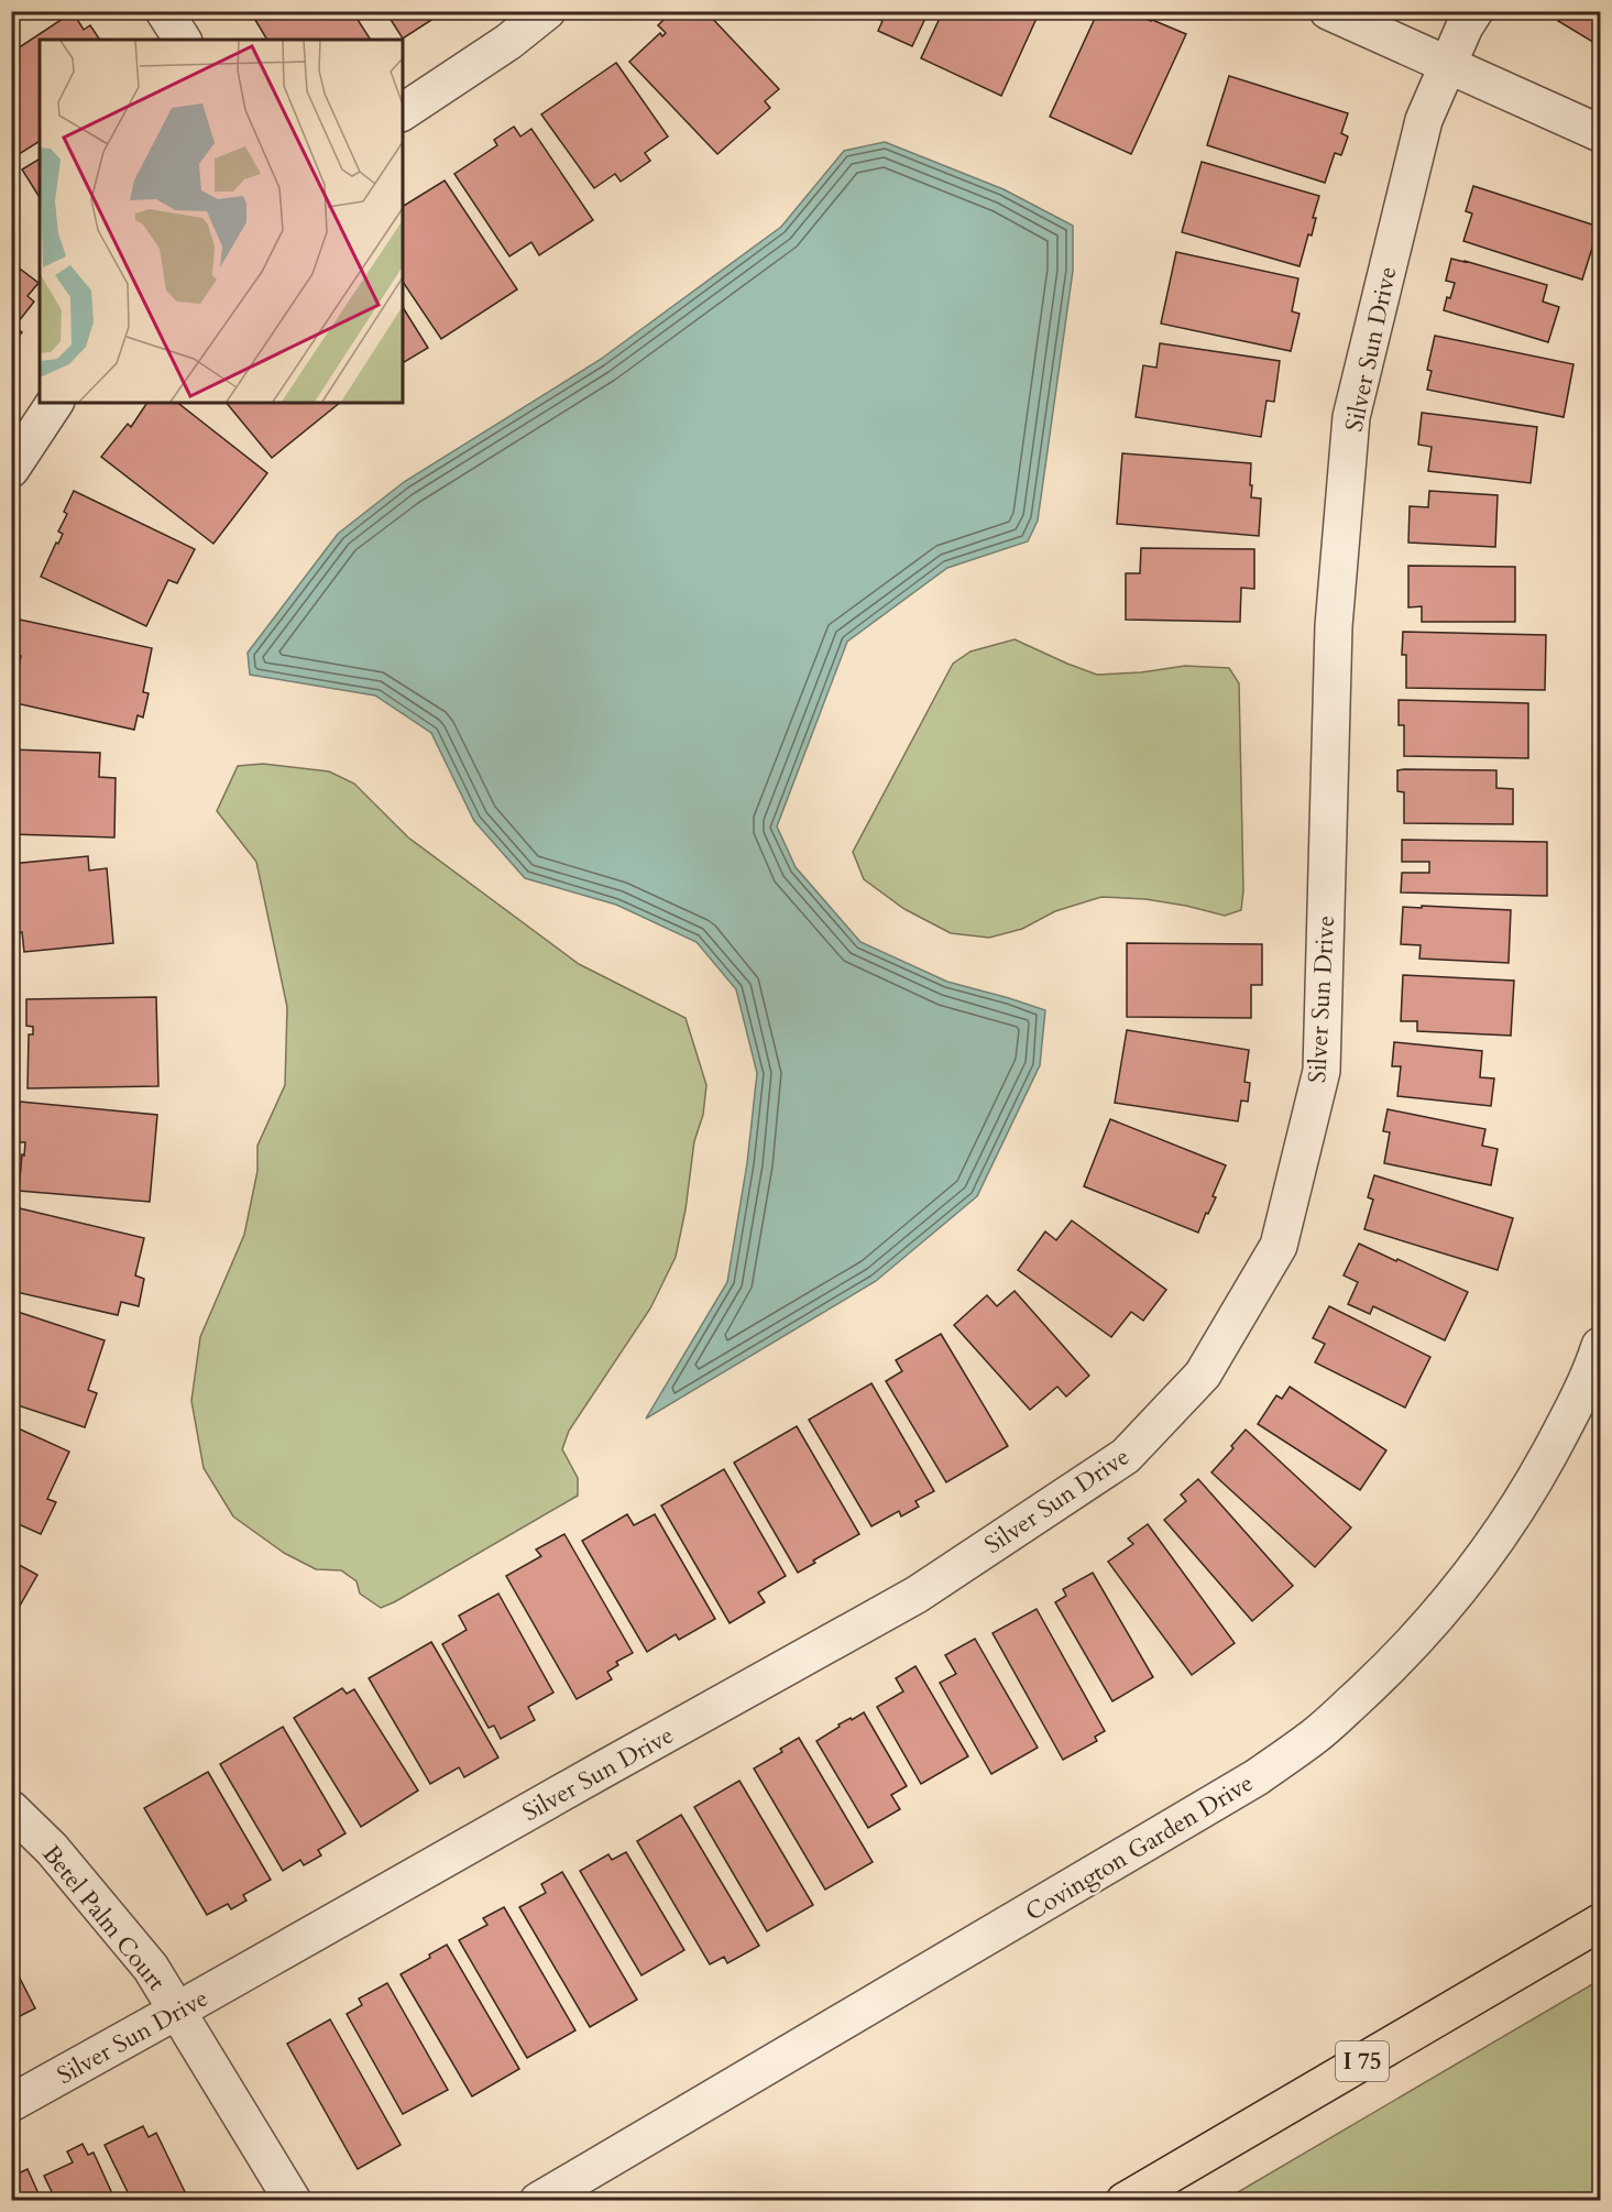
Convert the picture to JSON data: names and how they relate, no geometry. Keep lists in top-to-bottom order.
{
  "streets": {
    "highway": ["I 75"],
    "street": ["Silver Sun Drive", "Covington Garden Drive", "Betel Palm Court"]
  },
  "crossings": [
    ["Silver Sun Drive", "Betel Palm Court"]
  ]
}
